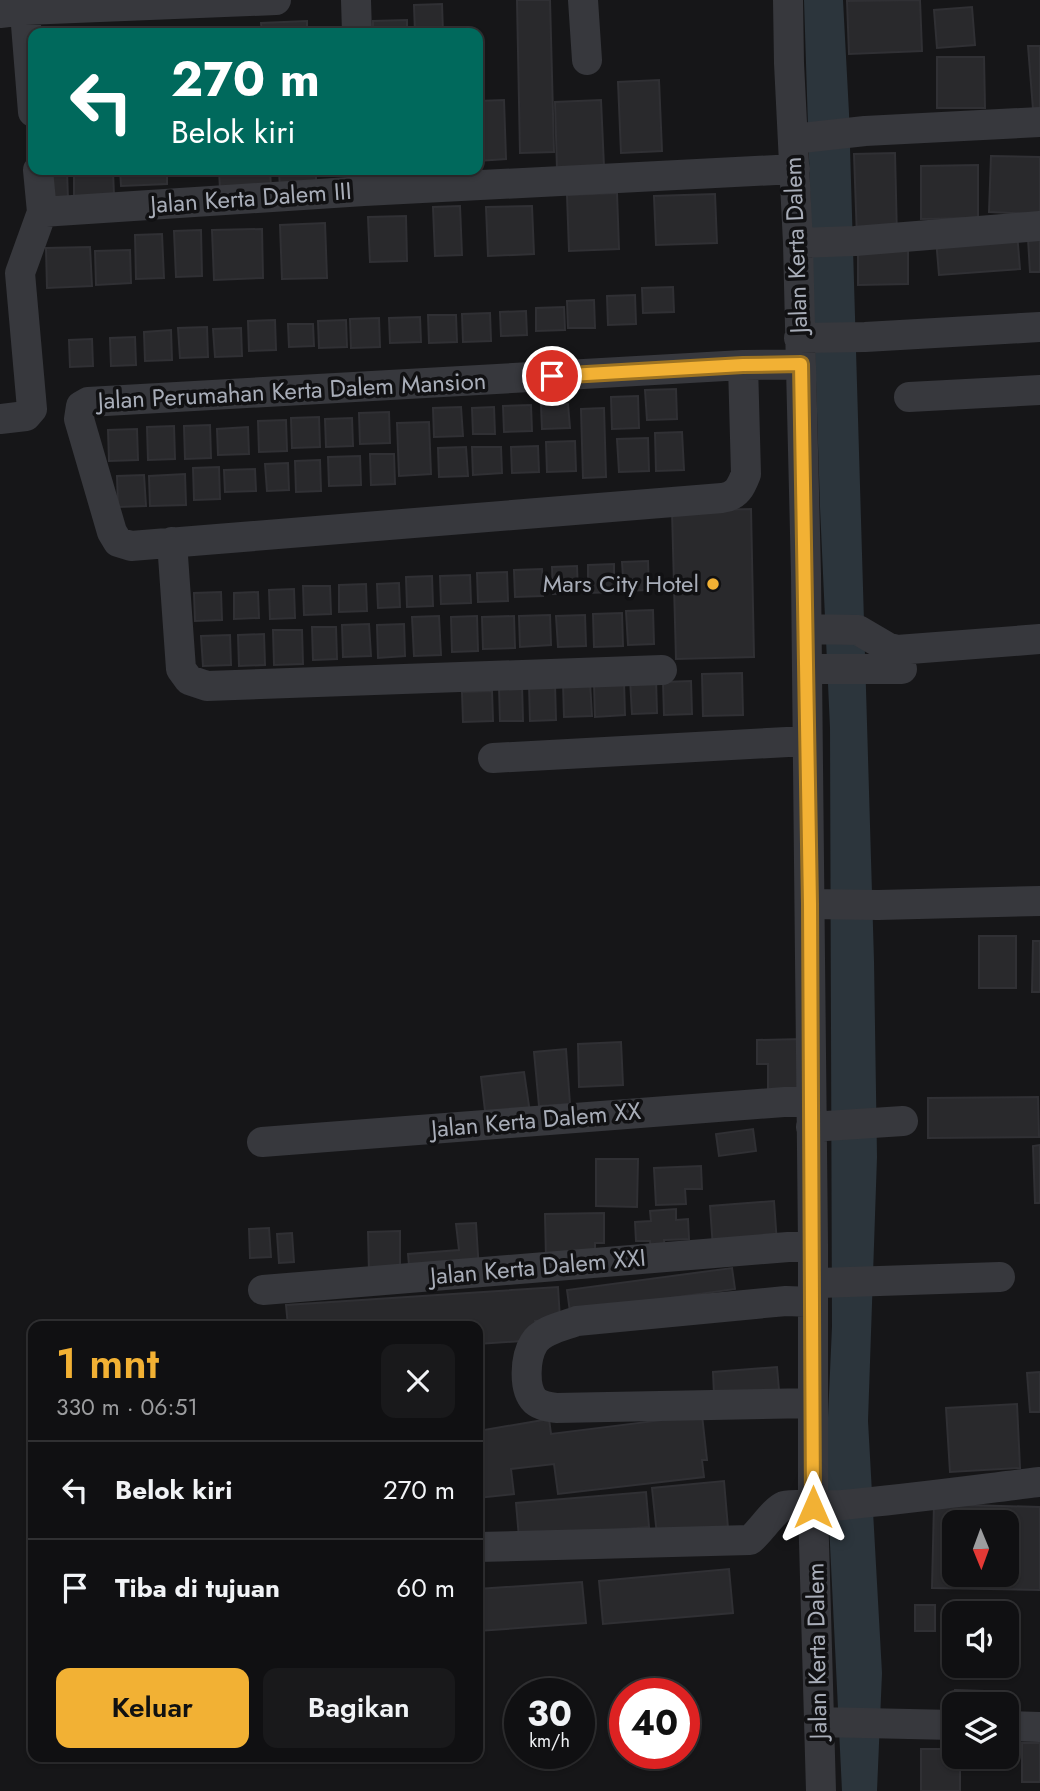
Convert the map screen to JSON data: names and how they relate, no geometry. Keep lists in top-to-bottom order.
{
  "streets": {
    "street": [
      "Jalan Kerta Dalem III",
      "Jalan Kerta Dalem",
      "Jalan Perumahan Kerta Dalem Mansion",
      "Jalan Kerta Dalem XX",
      "Jalan Kerta Dalem XXI"
    ]
  },
  "crossings": [
    ["Jalan Kerta Dalem III", "Jalan Kerta Dalem"],
    ["Jalan Kerta Dalem", "Jalan Perumahan Kerta Dalem Mansion"],
    ["Jalan Kerta Dalem", "Jalan Kerta Dalem XX"],
    ["Jalan Kerta Dalem", "Jalan Kerta Dalem XXI"]
  ],
  "places": ["Mars City Hotel"],
  "north": "bottom",
  "page": {
    "turn": ["270 m", "Belok kiri"],
    "heading": ["1 mnt", "330 m · 06:51"],
    "list": [
      {
        "name": "Belok kiri",
        "value": "270 m"
      },
      {
        "name": "Tiba di tujuan",
        "value": "60 m"
      }
    ],
    "buttons": ["Keluar", "Bagikan"],
    "speed": "30 km/h",
    "limit": "40"
  }
}
